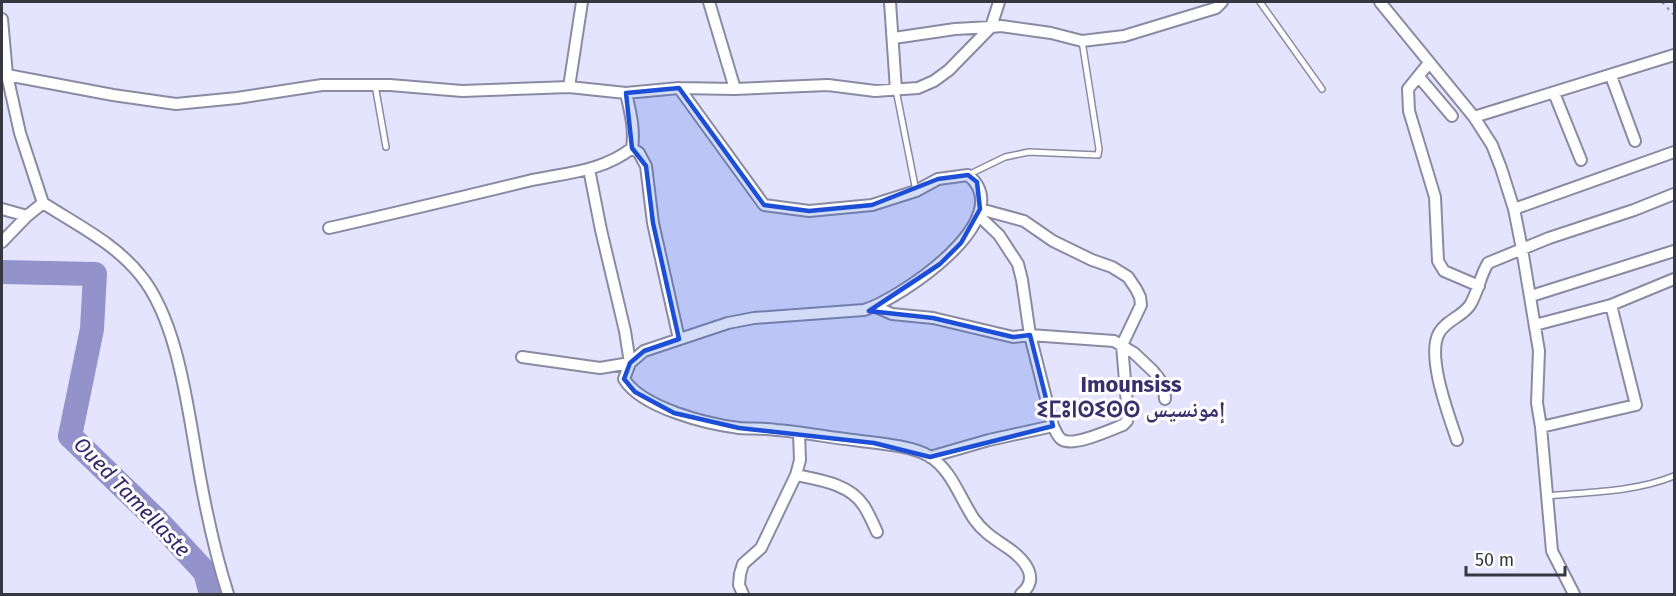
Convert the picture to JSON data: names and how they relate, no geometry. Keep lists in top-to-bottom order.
{
  "districts": ["Imounsiss ⵉⵎⵓⵏⵙⵉⵙⵙ إمونسيس"],
  "water": ["Oued Tamellaste"],
  "scale_bar": "50 m"
}
